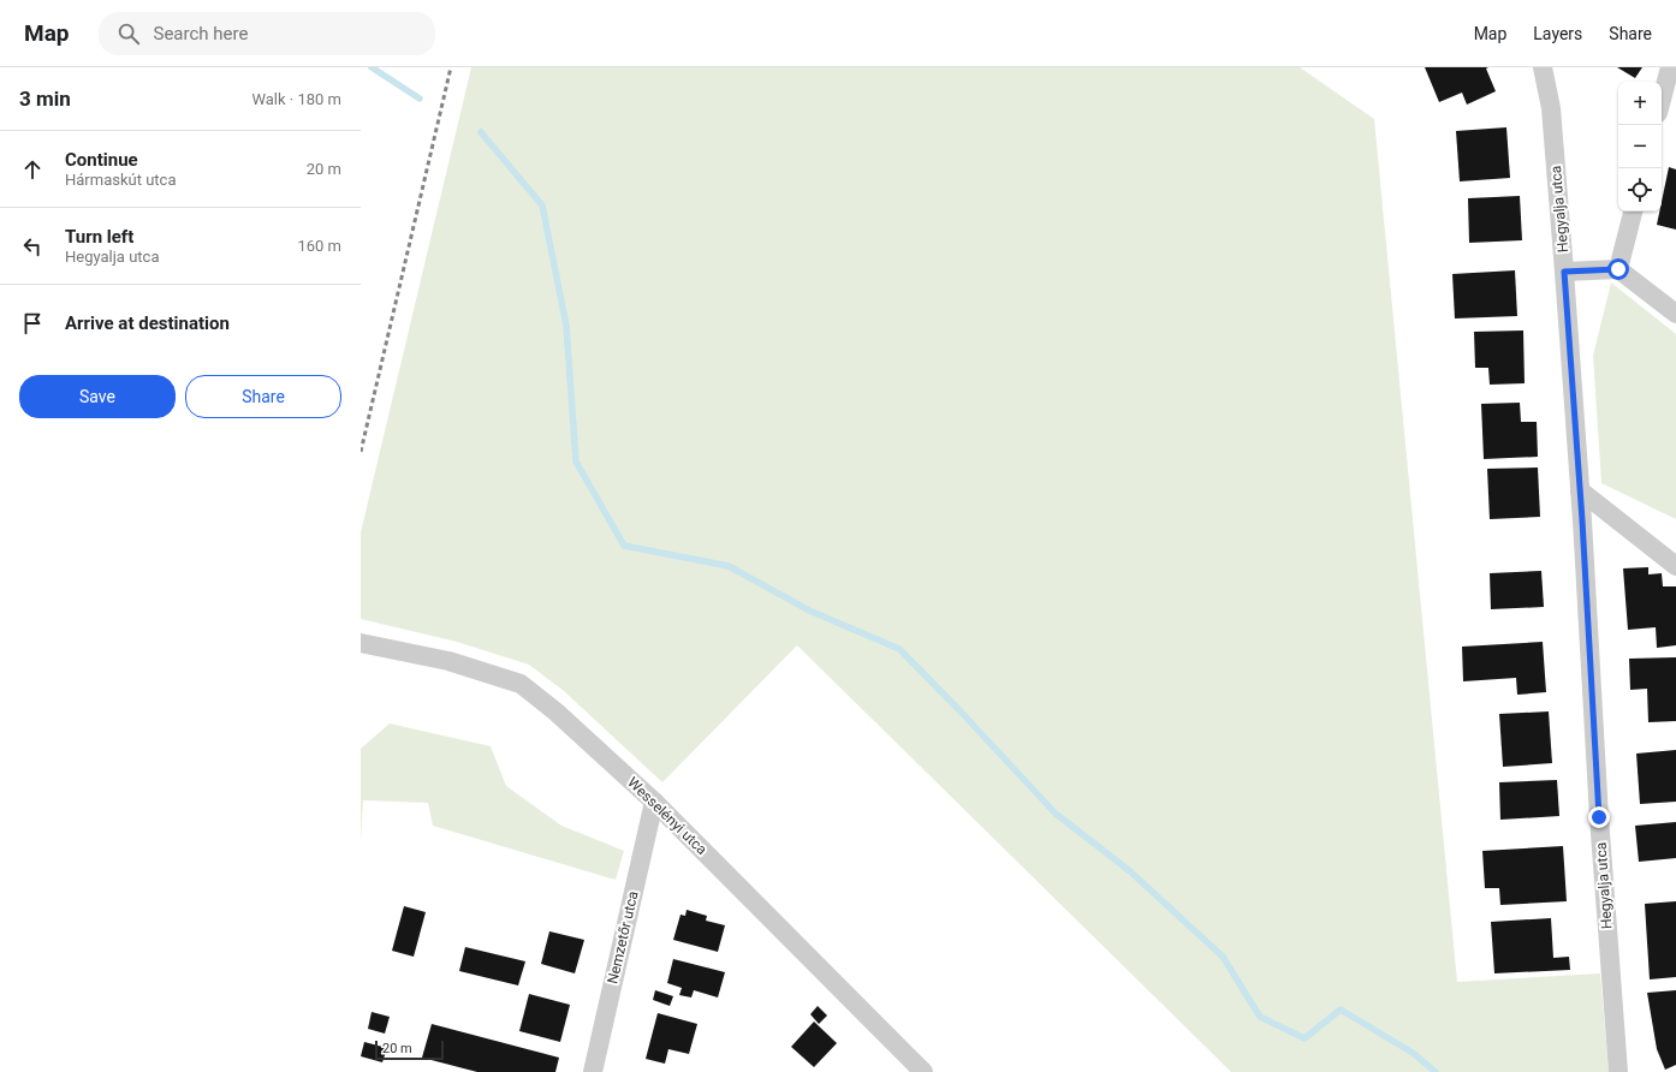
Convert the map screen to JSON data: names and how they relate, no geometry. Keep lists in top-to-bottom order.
{
  "streets": {
    "street": ["Hegyalja utca", "Wesselényi utca", "Nemzetőr utca"]
  },
  "crossings": [
    ["Wesselényi utca", "Nemzetőr utca"]
  ],
  "scale_bar": "20 m",
  "page": {
    "header": "Map",
    "search": "Search here",
    "nav": ["Map", "Layers", "Share"],
    "heading": ["3 min", "Walk · 180 m"],
    "map_buttons": ["+", "−"],
    "list": [
      ["Continue", "Hármaskút utca", "20 m"],
      ["Turn left", "Hegyalja utca", "160 m"],
      "Arrive at destination"
    ],
    "buttons": ["Save", "Share"],
    "scale": "20 m"
  }
}
